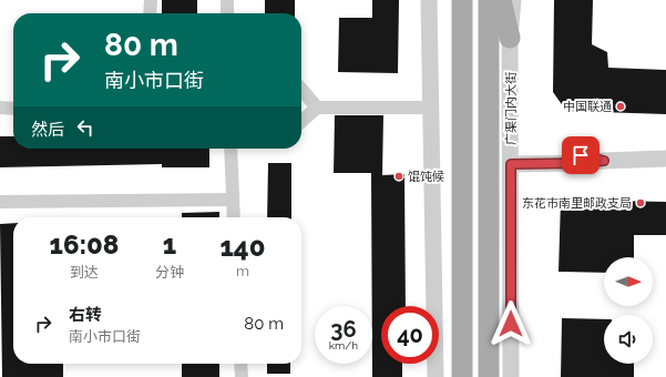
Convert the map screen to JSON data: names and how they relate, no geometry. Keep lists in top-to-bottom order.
{
  "streets": {
    "main road": ["广渠门内大街"]
  },
  "places": ["中国联通", "馄饨候", "东花市南里邮政支局"],
  "north": "right",
  "page": {
    "turn": ["80 m", "南小市口街"],
    "then": "然后",
    "eta": [
      "16:08",
      "到达",
      "1",
      "分钟",
      "140",
      "m"
    ],
    "list": [
      {
        "name": "右转",
        "note": "南小市口街",
        "value": "80 m"
      }
    ],
    "speed": "36 km/h",
    "limit": "40"
  }
}
